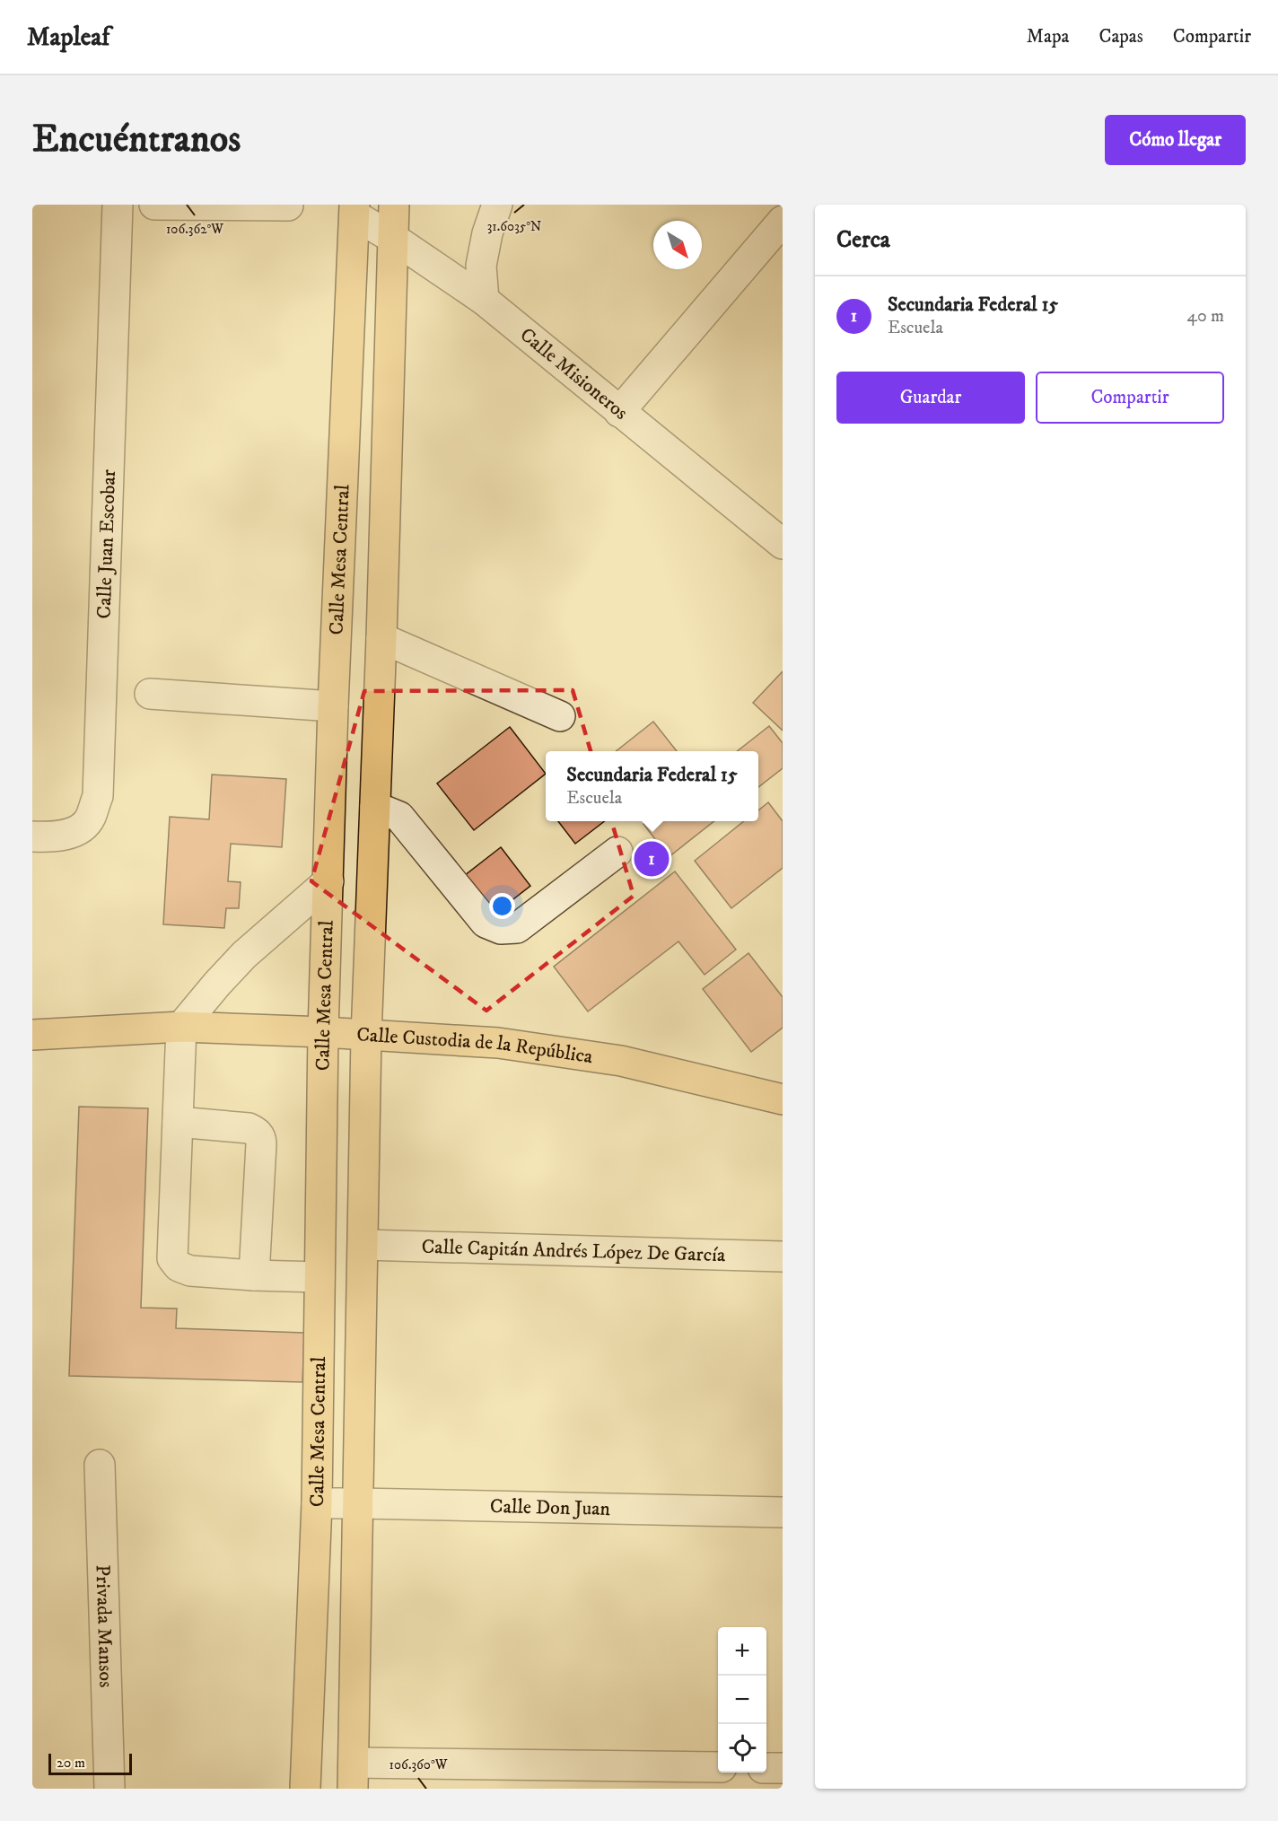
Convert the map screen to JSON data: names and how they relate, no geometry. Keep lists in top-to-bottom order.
{
  "streets": {
    "main road": ["Calle Mesa Central", "Calle Custodia de la República"],
    "street": [
      "Calle Misioneros",
      "Calle Juan Escobar",
      "Calle Capitán Andrés López De García",
      "Calle Don Juan",
      "Privada Mansos"
    ]
  },
  "crossings": [
    ["Calle Misioneros", "Calle Mesa Central"],
    ["Calle Mesa Central", "Calle Custodia de la República"],
    ["Calle Mesa Central", "Calle Capitán Andrés López De García"],
    ["Calle Mesa Central", "Calle Don Juan"]
  ],
  "scale_bar": "20 m",
  "north": "bottom right",
  "page": {
    "header": "Mapleaf",
    "nav": ["Mapa", "Capas", "Compartir"],
    "buttons": [
      "Cómo llegar",
      ["Guardar", "Compartir"]
    ],
    "title": "Encuéntranos",
    "heading": "Cerca",
    "list": [
      {
        "mark": "1",
        "name": "Secundaria Federal 15",
        "note": "Escuela",
        "value": "40 m"
      }
    ],
    "popup": ["Secundaria Federal 15", "Escuela"],
    "pins": "1",
    "map_buttons": ["+", "−"],
    "scale": "20 m"
  },
  "coordinates": ["31.6035°N", "106.362°W", "106.360°W"]
}
